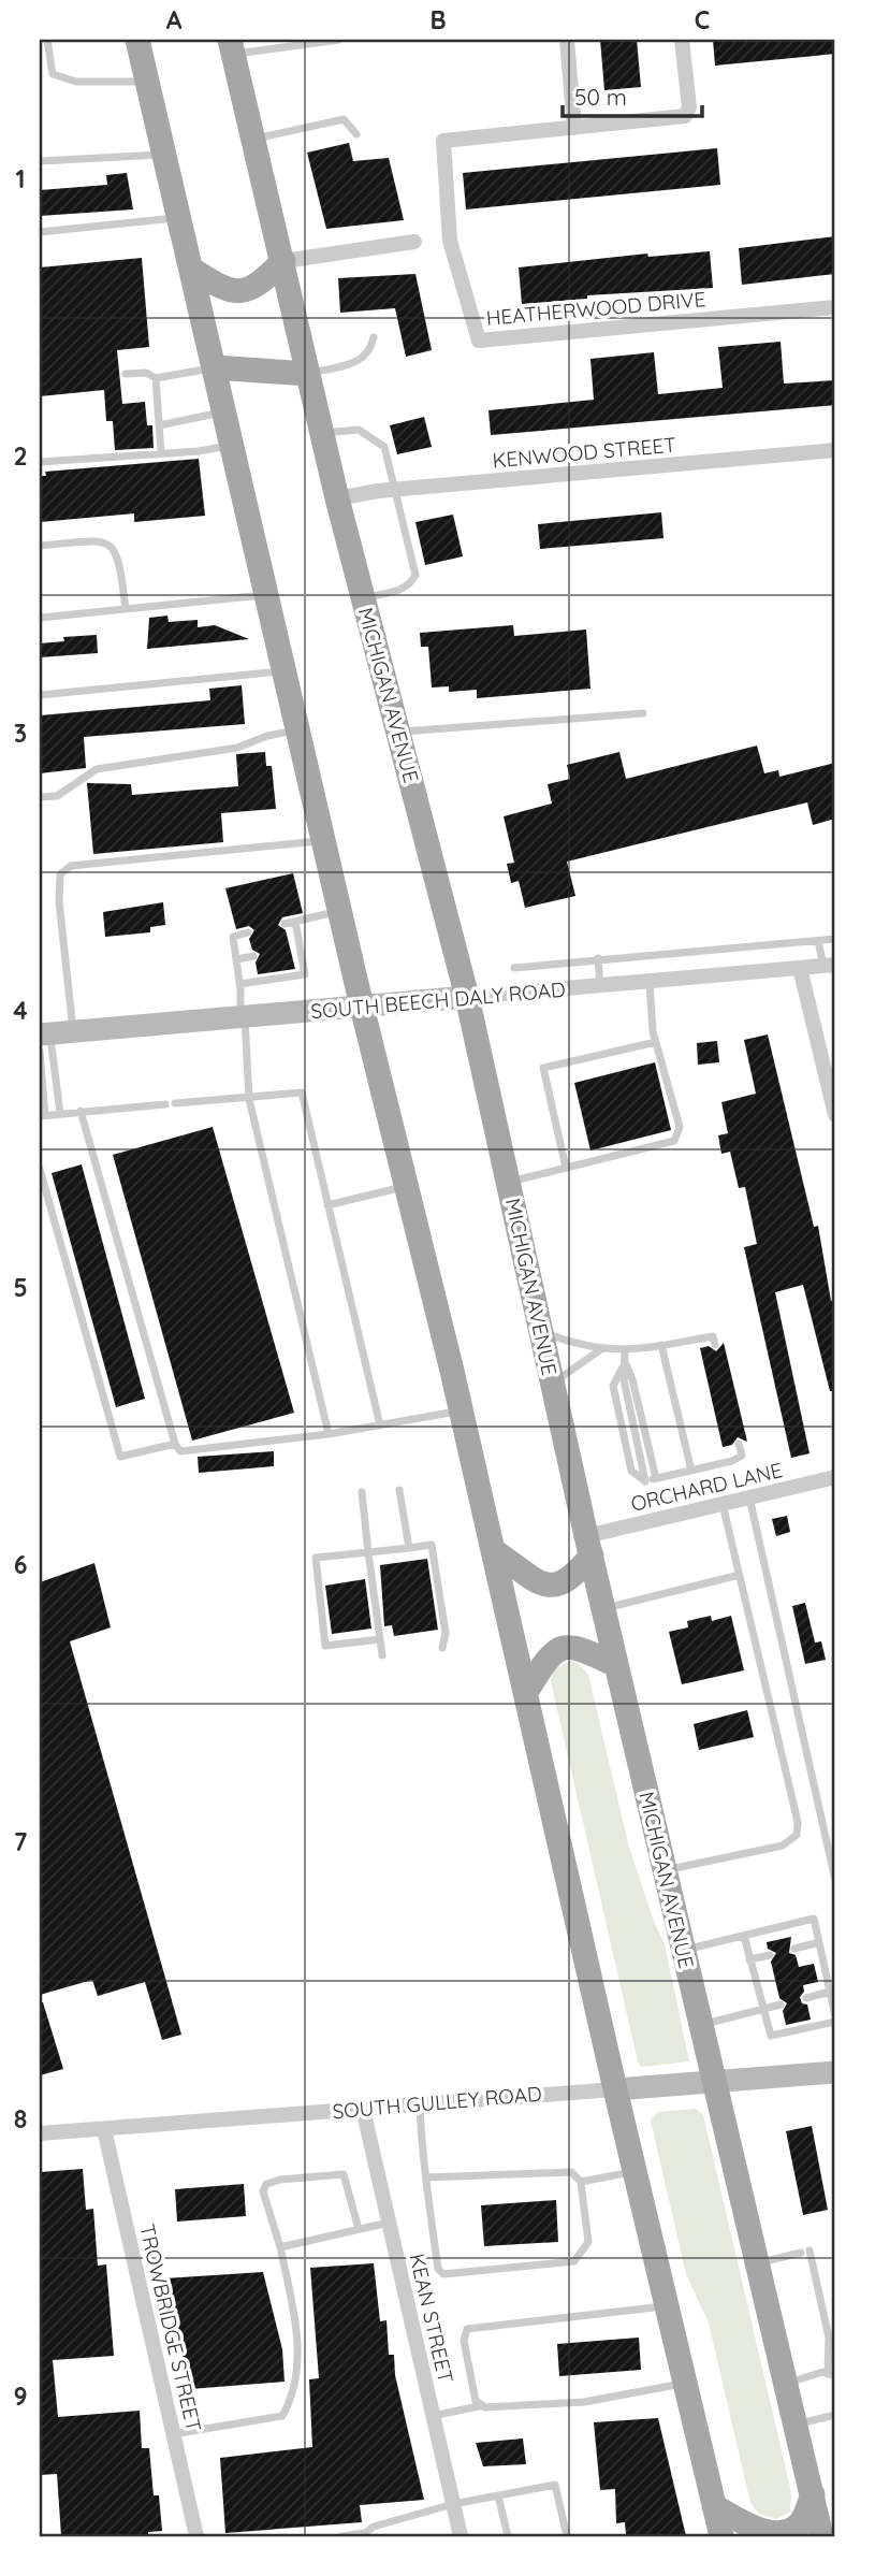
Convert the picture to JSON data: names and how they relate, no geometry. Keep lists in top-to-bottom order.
{
  "streets": {
    "main road": ["MICHIGAN AVENUE", "SOUTH BEECH DALY ROAD", "SOUTH GULLEY ROAD"],
    "street": [
      "HEATHERWOOD DRIVE",
      "KENWOOD STREET",
      "ORCHARD LANE",
      "KEAN STREET",
      "TROWBRIDGE STREET"
    ]
  },
  "crossings": [
    ["KENWOOD STREET", "MICHIGAN AVENUE"],
    ["MICHIGAN AVENUE", "SOUTH BEECH DALY ROAD"],
    ["MICHIGAN AVENUE", "ORCHARD LANE"],
    ["MICHIGAN AVENUE", "SOUTH GULLEY ROAD"],
    ["SOUTH GULLEY ROAD", "KEAN STREET"],
    ["SOUTH GULLEY ROAD", "TROWBRIDGE STREET"]
  ],
  "scale_bar": "50 m",
  "grid": {
    "columns": ["A", "B", "C"],
    "rows": [
      "1",
      "2",
      "3",
      "4",
      "5",
      "6",
      "7",
      "8",
      "9"
    ]
  }
}
